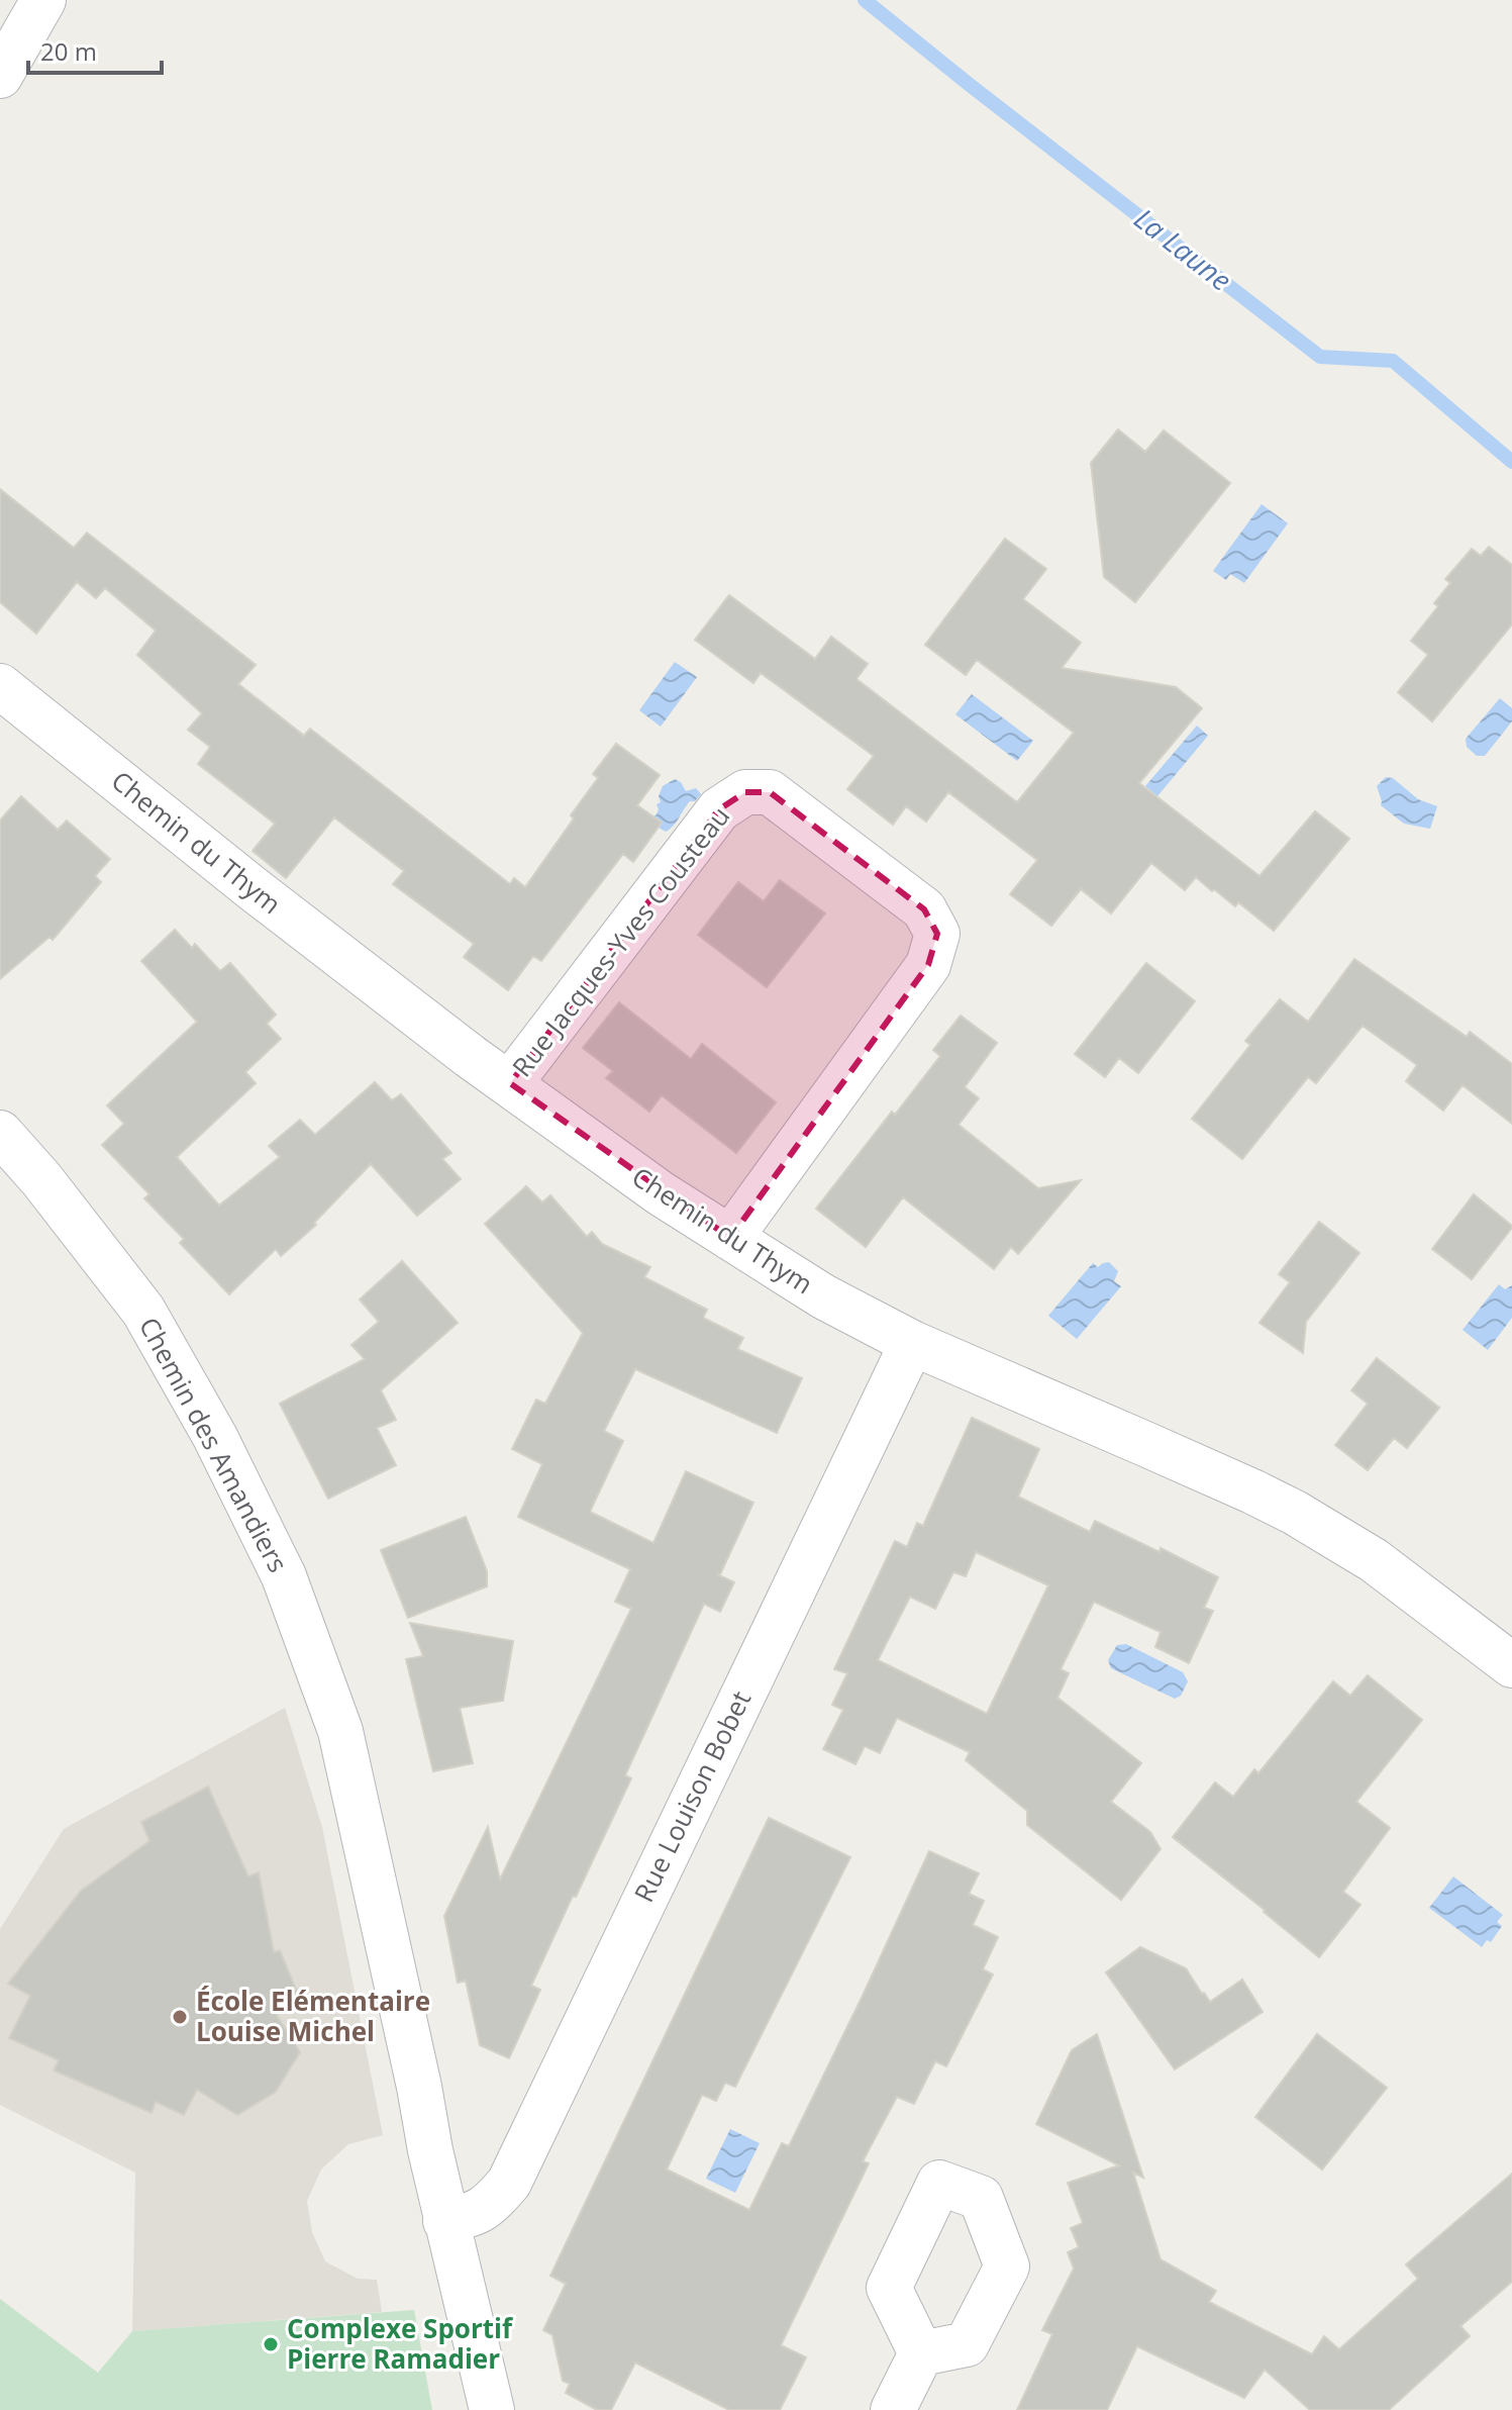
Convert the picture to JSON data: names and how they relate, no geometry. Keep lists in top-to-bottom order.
{
  "streets": {
    "street": [
      "Chemin du Thym",
      "Rue Jacques-Yves Cousteau",
      "Chemin des Amandiers",
      "Rue Louison Bobet"
    ]
  },
  "crossings": [
    ["Chemin du Thym", "Rue Jacques-Yves Cousteau"],
    ["Chemin du Thym", "Rue Louison Bobet"],
    ["Chemin des Amandiers", "Rue Louison Bobet"]
  ],
  "water": ["La Laune"],
  "places": ["École Elémentaire Louise Michel", "Complexe Sportif Pierre Ramadier"],
  "scale_bar": "20 m"
}
